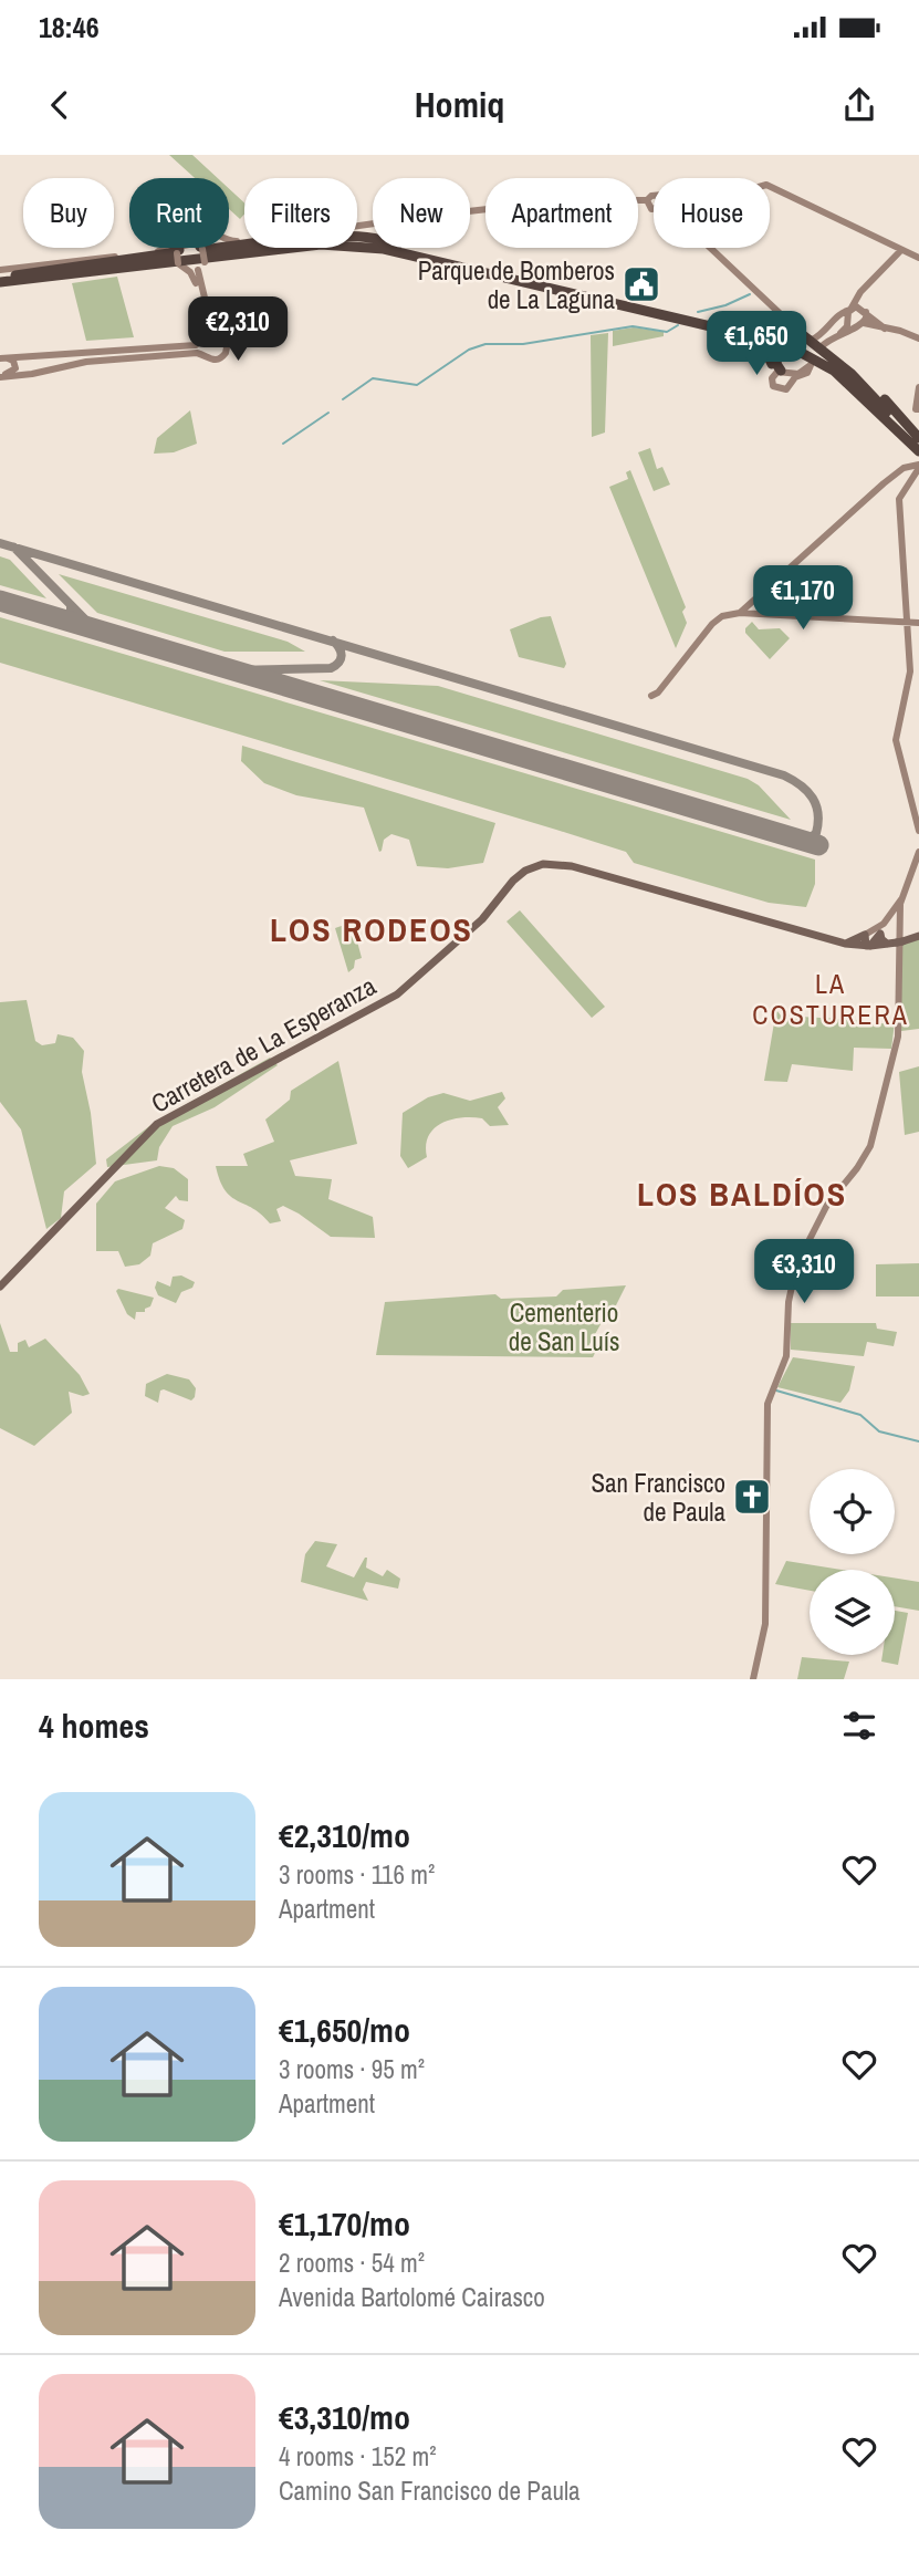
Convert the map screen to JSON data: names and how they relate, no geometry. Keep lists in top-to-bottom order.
{
  "streets": {
    "main road": ["Carretera de La Esperanza"]
  },
  "districts": ["LOS RODEOS", "LA COSTURERA", "LOS BALDÍOS"],
  "parks": ["Cementerio de San Luís"],
  "places": {
    "public building": ["Parque de Bomberos de La Laguna"],
    "church": ["San Francisco de Paula"]
  },
  "page": {
    "status": "18:46",
    "header": "Homiq",
    "chip": [
      "Buy",
      "Rent",
      "Filters",
      "New",
      "Apartment",
      "House"
    ],
    "price": [
      "€2,310",
      "€1,650",
      "€1,170",
      "€3,310"
    ],
    "heading": "4 homes",
    "list": [
      {
        "name": "€2,310/mo",
        "note": "3 rooms · 116 m² · Apartment"
      },
      {
        "name": "€1,650/mo",
        "note": "3 rooms · 95 m² · Apartment"
      },
      {
        "name": "€1,170/mo",
        "note": "2 rooms · 54 m² · Avenida Bartolomé Cairasco"
      },
      {
        "name": "€3,310/mo",
        "note": "4 rooms · 152 m² · Camino San Francisco de Paula"
      }
    ]
  }
}
